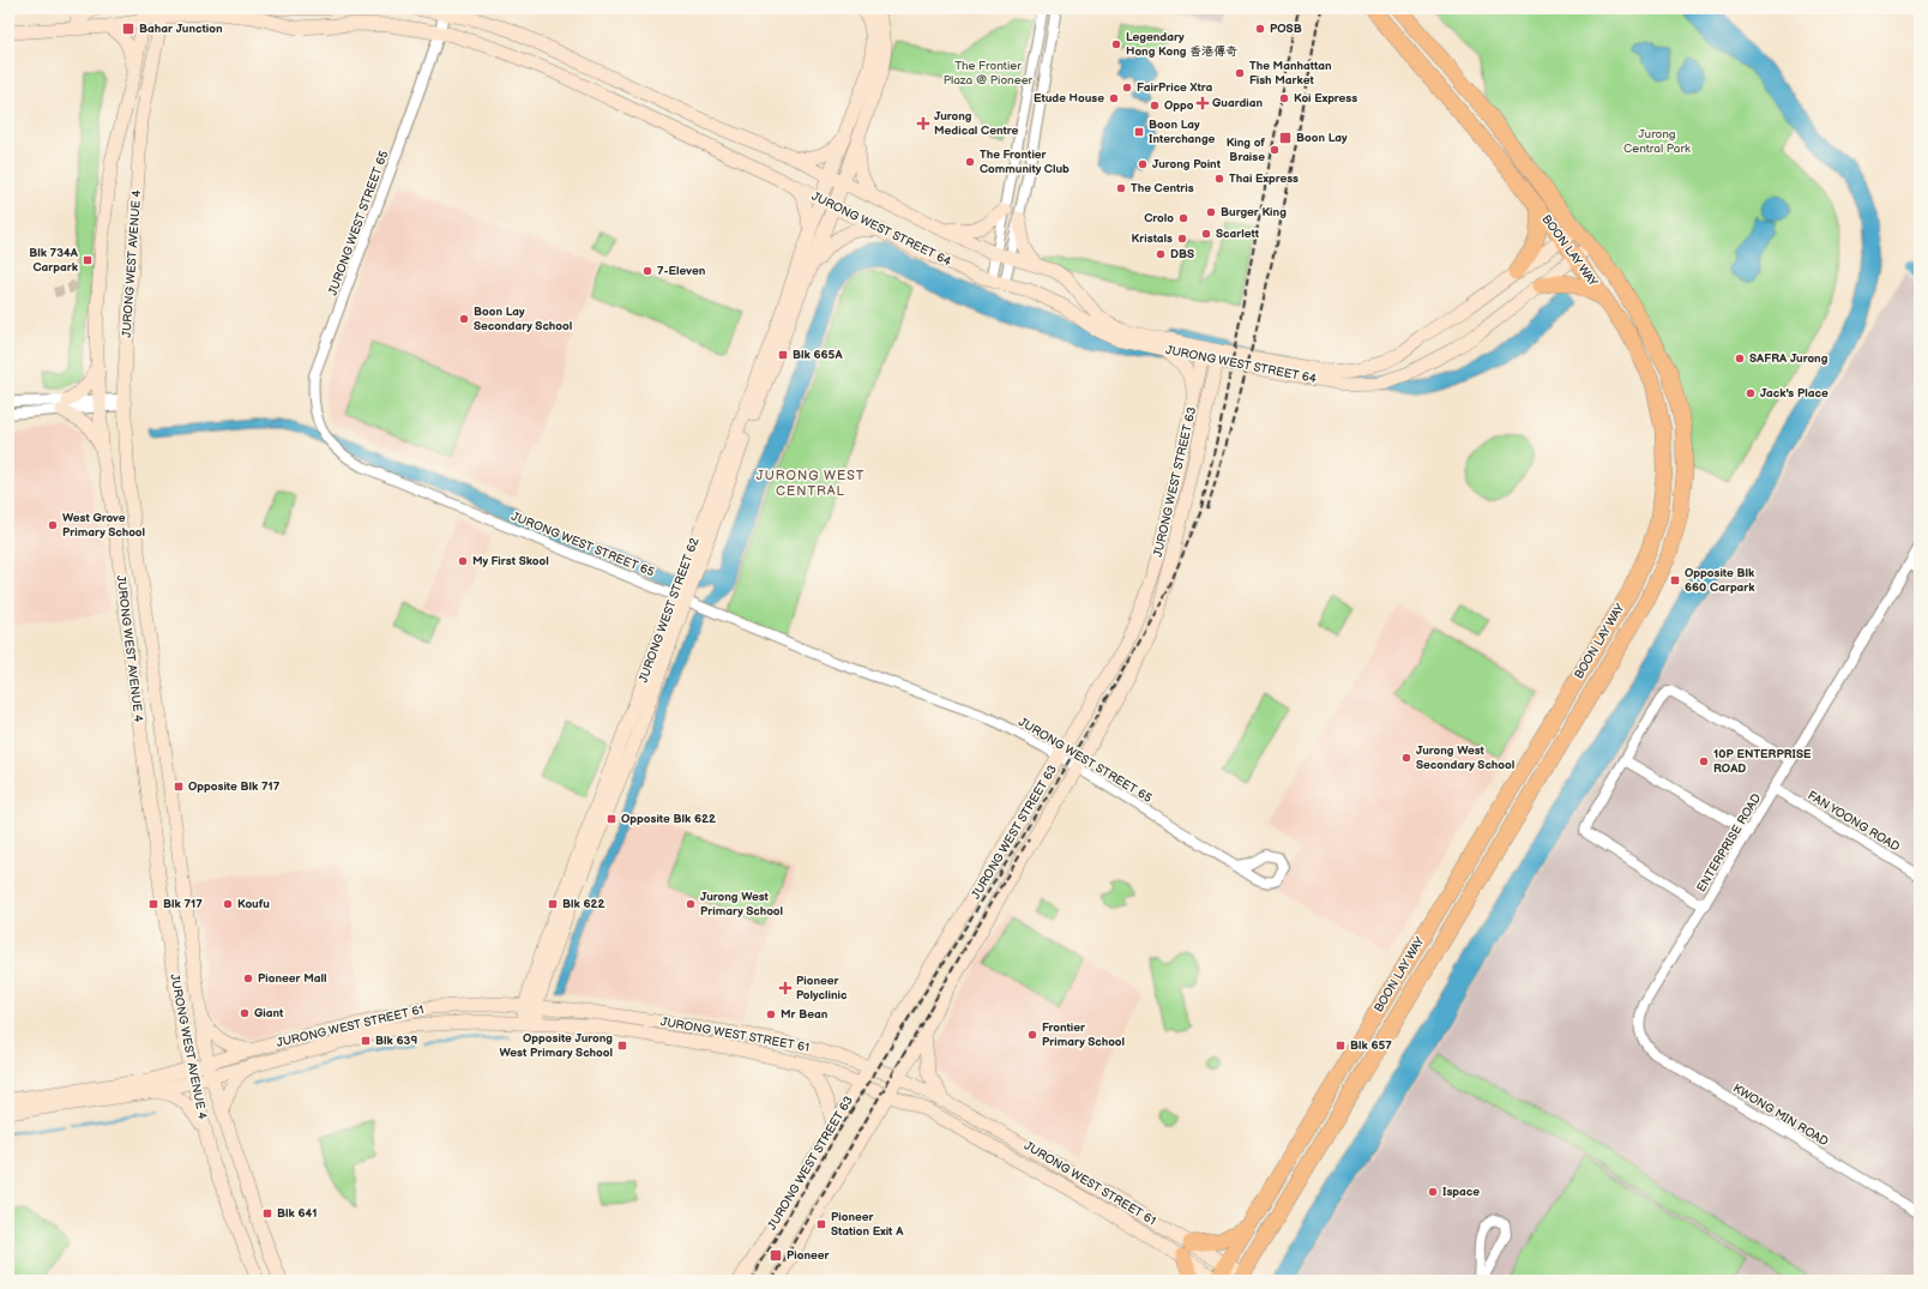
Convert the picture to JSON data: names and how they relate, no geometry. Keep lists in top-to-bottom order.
{
  "streets": {
    "main road": ["BOON LAY WAY"],
    "street": [
      "JURONG WEST STREET 65",
      "JURONG WEST STREET 64",
      "JURONG WEST AVENUE 4",
      "JURONG WEST STREET 63",
      "JURONG WEST STREET 62",
      "FAN YOONG ROAD",
      "ENTERPRISE ROAD",
      "JURONG WEST STREET 61",
      "KWONG MIN ROAD"
    ]
  },
  "crossings": [
    ["JURONG WEST STREET 65", "JURONG WEST STREET 64"],
    ["JURONG WEST STREET 65", "JURONG WEST STREET 63"],
    ["JURONG WEST STREET 65", "JURONG WEST STREET 62"],
    ["JURONG WEST STREET 64", "BOON LAY WAY"],
    ["JURONG WEST STREET 64", "JURONG WEST AVENUE 4"],
    ["JURONG WEST STREET 64", "JURONG WEST STREET 63"],
    ["JURONG WEST STREET 64", "JURONG WEST STREET 62"],
    ["BOON LAY WAY", "JURONG WEST STREET 61"],
    ["JURONG WEST AVENUE 4", "JURONG WEST STREET 61"],
    ["JURONG WEST STREET 63", "JURONG WEST STREET 61"],
    ["JURONG WEST STREET 62", "JURONG WEST STREET 61"],
    ["FAN YOONG ROAD", "ENTERPRISE ROAD"],
    ["ENTERPRISE ROAD", "KWONG MIN ROAD"]
  ],
  "districts": ["JURONG WEST CENTRAL"],
  "parks": ["The Frontier Plaza @ Pioneer", "Jurong Central Park"],
  "places": {
    "transit": [
      "Bahar Junction",
      "Boon Lay Interchange",
      "Boon Lay",
      "Blk 734A Carpark",
      "Blk 665A",
      "Opposite Blk 660 Carpark",
      "Opposite Blk 717",
      "Opposite Blk 622",
      "Blk 717",
      "Blk 622",
      "Blk 639",
      "Opposite Jurong West Primary School",
      "Blk 657",
      "Blk 641",
      "Pioneer Station Exit A",
      "Pioneer"
    ],
    "other": [
      "POSB",
      "Legendary Hong Kong 香港傳奇",
      "The Manhattan Fish Market",
      "FairPrice Xtra",
      "Etude House",
      "Koi Express",
      "Oppo",
      "King of Braise",
      "The Frontier Community Club",
      "Jurong Point",
      "Thai Express",
      "The Centris",
      "Burger King",
      "Crolo",
      "Scarlett",
      "Kristals",
      "DBS",
      "7-Eleven",
      "Boon Lay Secondary School",
      "SAFRA Jurong",
      "Jack's Place",
      "West Grove Primary School",
      "My First Skool",
      "Jurong West Secondary School",
      "10P ENTERPRISE ROAD",
      "Koufu",
      "Jurong West Primary School",
      "Pioneer Mall",
      "Giant",
      "Mr Bean",
      "Frontier Primary School",
      "Ispace"
    ],
    "health": ["Guardian", "Jurong Medical Centre", "Pioneer Polyclinic"]
  }
}
